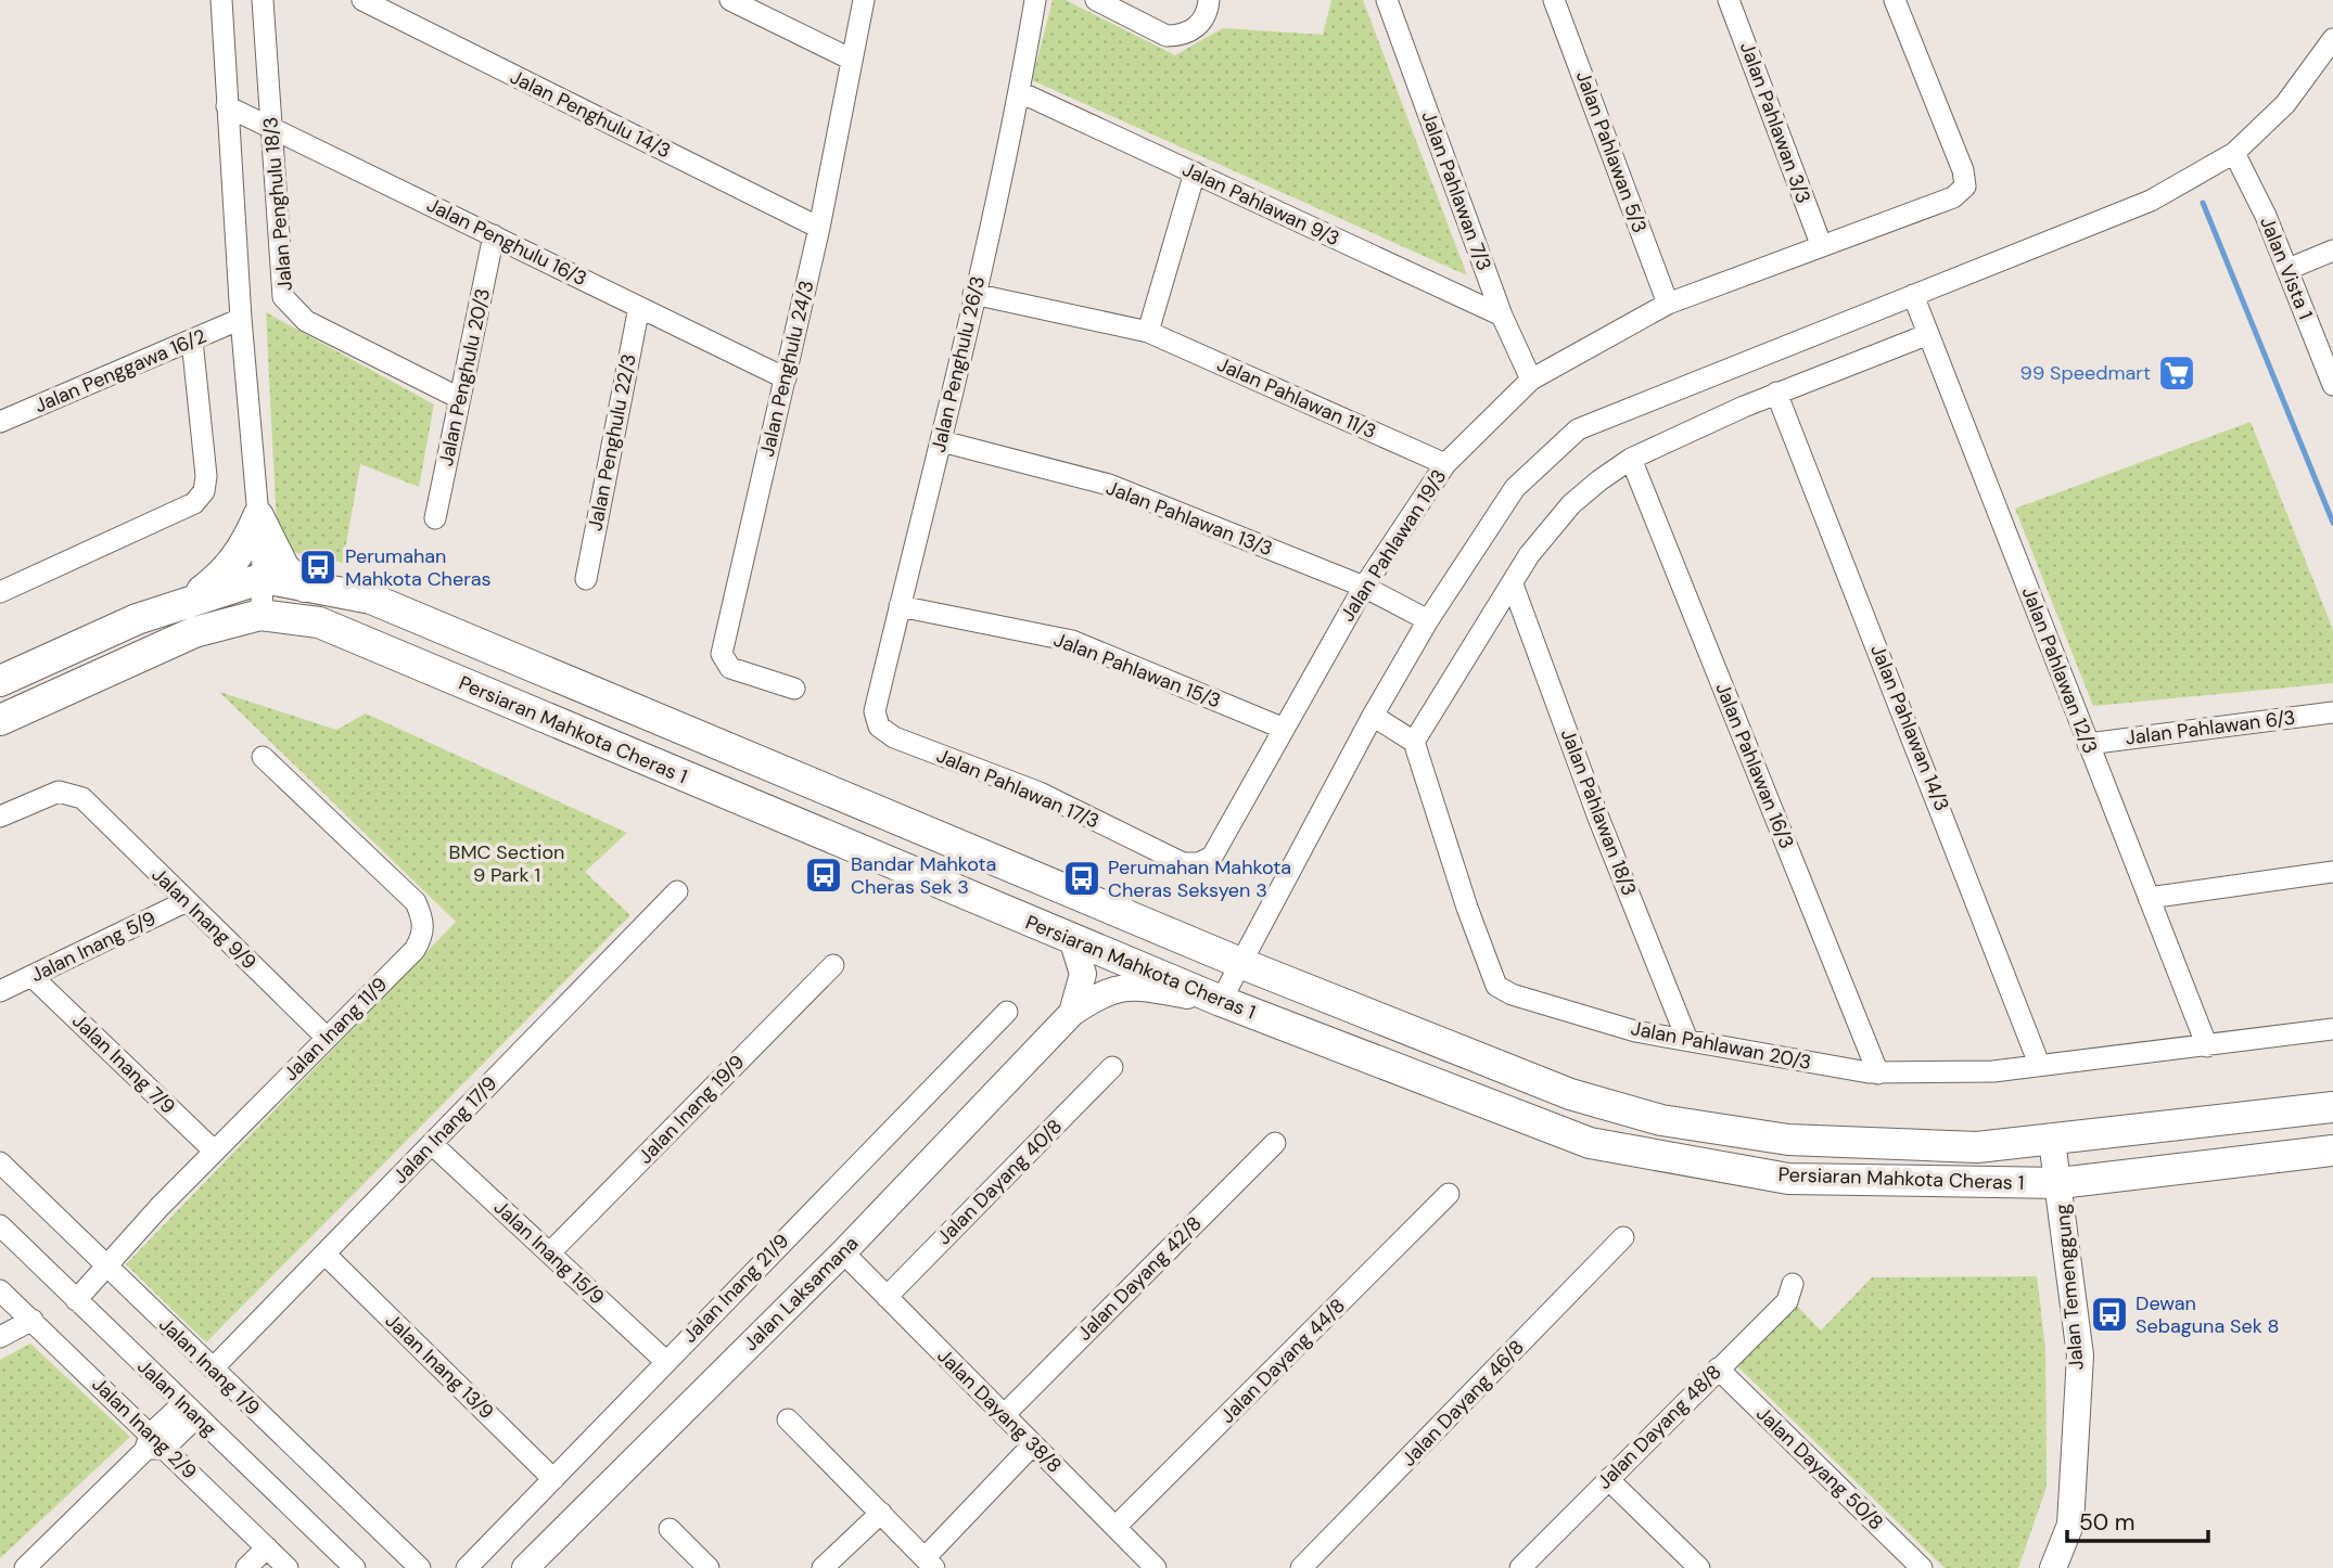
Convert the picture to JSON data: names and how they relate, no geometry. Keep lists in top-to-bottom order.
{
  "streets": {
    "main road": ["Persiaran Mahkota Cheras 1"],
    "street": [
      "Jalan Penghulu 14/3",
      "Jalan Pahlawan 3/3",
      "Jalan Pahlawan 5/3",
      "Jalan Pahlawan 7/3",
      "Jalan Penghulu 18/3",
      "Jalan Pahlawan 9/3",
      "Jalan Penghulu 16/3",
      "Jalan Vista 1",
      "Jalan Penghulu 26/3",
      "Jalan Penghulu 24/3",
      "Jalan Penggawa 16/2",
      "Jalan Penghulu 20/3",
      "Jalan Pahlawan 11/3",
      "Jalan Penghulu 22/3",
      "Jalan Pahlawan 13/3",
      "Jalan Pahlawan 19/3",
      "Jalan Pahlawan 15/3",
      "Jalan Pahlawan 12/3",
      "Jalan Pahlawan 14/3",
      "Jalan Pahlawan 6/3",
      "Jalan Pahlawan 16/3",
      "Jalan Pahlawan 17/3",
      "Jalan Pahlawan 18/3",
      "Jalan Inang 9/9",
      "Jalan Inang 5/9",
      "Jalan Inang 11/9",
      "Jalan Pahlawan 20/3",
      "Jalan Inang 7/9",
      "Jalan Inang 19/9",
      "Jalan Inang 17/9",
      "Jalan Dayang 40/8",
      "Jalan Inang 15/9",
      "Jalan Dayang 42/8",
      "Jalan Temenggung",
      "Jalan Inang 21/9",
      "Jalan Laksamana",
      "Jalan Dayang 44/8",
      "Jalan Inang 1/9",
      "Jalan Inang 13/9",
      "Jalan Inang",
      "Jalan Dayang 46/8",
      "Jalan Dayang 38/8",
      "Jalan Dayang 48/8",
      "Jalan Inang 2/9",
      "Jalan Dayang 50/8"
    ]
  },
  "crossings": [
    ["Jalan Penghulu 14/3", "Jalan Penghulu 24/3"],
    ["Jalan Pahlawan 3/3", "Jalan Pahlawan 19/3"],
    ["Jalan Pahlawan 5/3", "Jalan Pahlawan 19/3"],
    ["Jalan Pahlawan 7/3", "Jalan Pahlawan 9/3"],
    ["Jalan Pahlawan 7/3", "Jalan Pahlawan 19/3"],
    ["Jalan Penghulu 18/3", "Jalan Penghulu 16/3"],
    ["Jalan Penghulu 18/3", "Jalan Penghulu 20/3"],
    ["Jalan Pahlawan 9/3", "Jalan Penghulu 26/3"],
    ["Jalan Penghulu 16/3", "Jalan Penghulu 24/3"],
    ["Jalan Penghulu 16/3", "Jalan Penghulu 20/3"],
    ["Jalan Penghulu 16/3", "Jalan Penghulu 22/3"],
    ["Jalan Penghulu 26/3", "Jalan Pahlawan 11/3"],
    ["Jalan Penghulu 26/3", "Jalan Pahlawan 13/3"],
    ["Jalan Penghulu 26/3", "Jalan Pahlawan 15/3"],
    ["Jalan Penghulu 26/3", "Jalan Pahlawan 17/3"],
    ["Jalan Pahlawan 11/3", "Jalan Pahlawan 19/3"],
    ["Jalan Pahlawan 13/3", "Jalan Pahlawan 19/3"],
    ["Jalan Pahlawan 19/3", "Jalan Pahlawan 15/3"],
    ["Jalan Pahlawan 19/3", "Jalan Pahlawan 17/3"],
    ["Jalan Pahlawan 12/3", "Jalan Pahlawan 6/3"],
    ["Jalan Pahlawan 12/3", "Jalan Pahlawan 20/3"],
    ["Jalan Pahlawan 14/3", "Jalan Pahlawan 20/3"],
    ["Persiaran Mahkota Cheras 1", "Jalan Temenggung"],
    ["Persiaran Mahkota Cheras 1", "Jalan Laksamana"],
    ["Jalan Pahlawan 16/3", "Jalan Pahlawan 20/3"],
    ["Jalan Pahlawan 18/3", "Jalan Pahlawan 20/3"],
    ["Jalan Inang 9/9", "Jalan Inang 5/9"],
    ["Jalan Inang 9/9", "Jalan Inang 11/9"],
    ["Jalan Inang 5/9", "Jalan Inang 7/9"],
    ["Jalan Inang 11/9", "Jalan Inang 7/9"],
    ["Jalan Inang 11/9", "Jalan Inang 1/9"],
    ["Jalan Inang 11/9", "Jalan Inang"],
    ["Jalan Inang 19/9", "Jalan Inang 15/9"],
    ["Jalan Inang 17/9", "Jalan Inang 15/9"],
    ["Jalan Inang 17/9", "Jalan Inang 1/9"],
    ["Jalan Inang 17/9", "Jalan Inang 13/9"],
    ["Jalan Dayang 40/8", "Jalan Dayang 38/8"],
    ["Jalan Inang 15/9", "Jalan Inang 21/9"],
    ["Jalan Dayang 42/8", "Jalan Dayang 38/8"],
    ["Jalan Inang 21/9", "Jalan Inang 13/9"],
    ["Jalan Laksamana", "Jalan Dayang 38/8"],
    ["Jalan Dayang 44/8", "Jalan Dayang 38/8"],
    ["Jalan Dayang 48/8", "Jalan Dayang 50/8"]
  ],
  "parks": ["BMC Section 9 Park 1"],
  "places": {
    "supermarket": ["99 Speedmart"],
    "bus stop": [
      "Perumahan Mahkota Cheras",
      "Bandar Mahkota Cheras Sek 3",
      "Perumahan Mahkota Cheras Seksyen 3",
      "Dewan Sebaguna Sek 8"
    ]
  },
  "scale_bar": "50 m"
}
